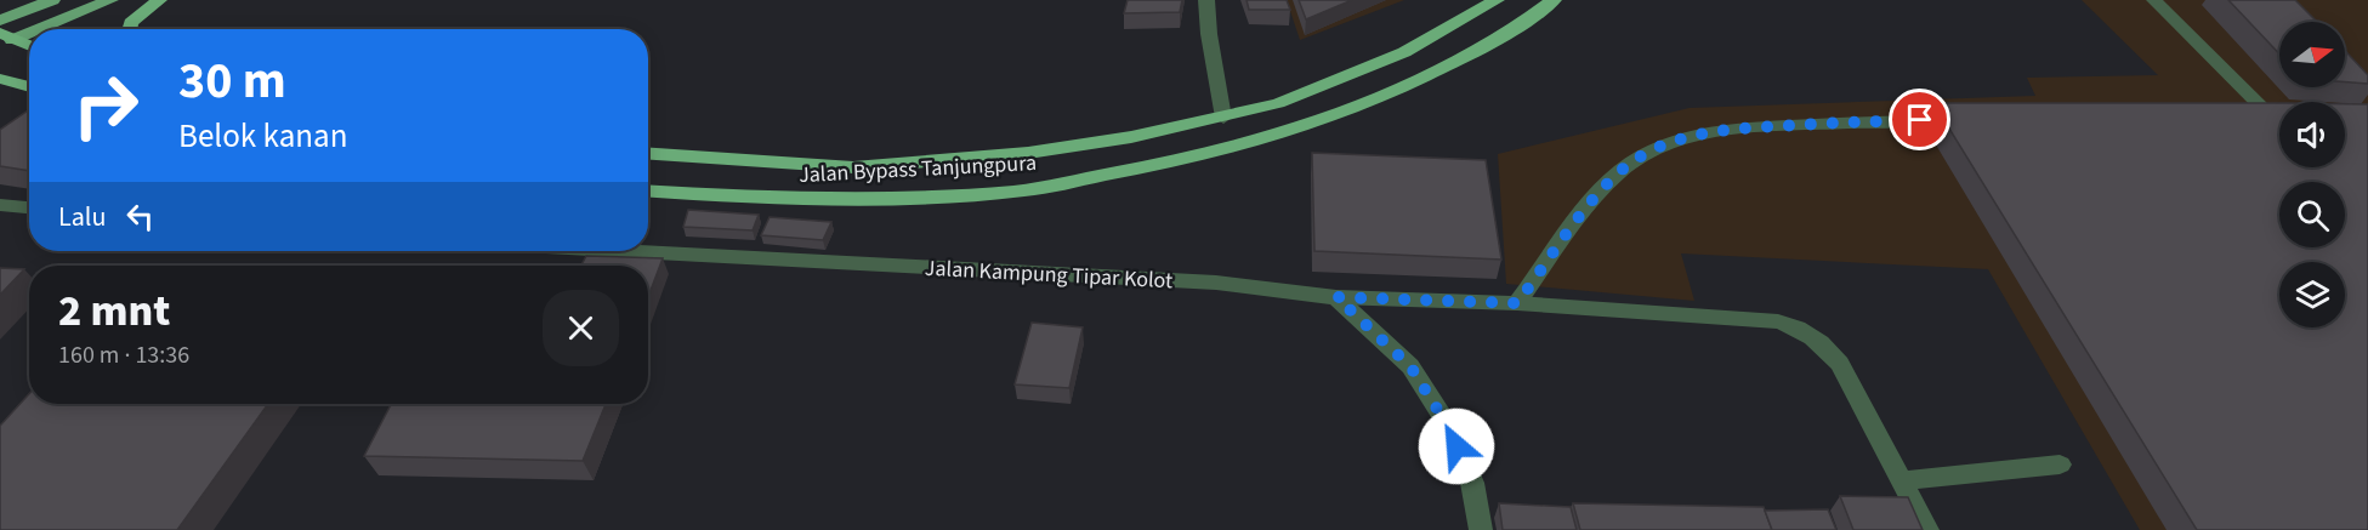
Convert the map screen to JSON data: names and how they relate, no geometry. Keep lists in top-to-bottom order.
{
  "streets": {
    "highway": ["Jalan Bypass Tanjungpura"],
    "street": ["Jalan Kampung Tipar Kolot"]
  },
  "north": "right",
  "page": {
    "turn": ["30 m", "Belok kanan"],
    "then": "Lalu",
    "heading": ["2 mnt", "160 m · 13:36"]
  }
}
